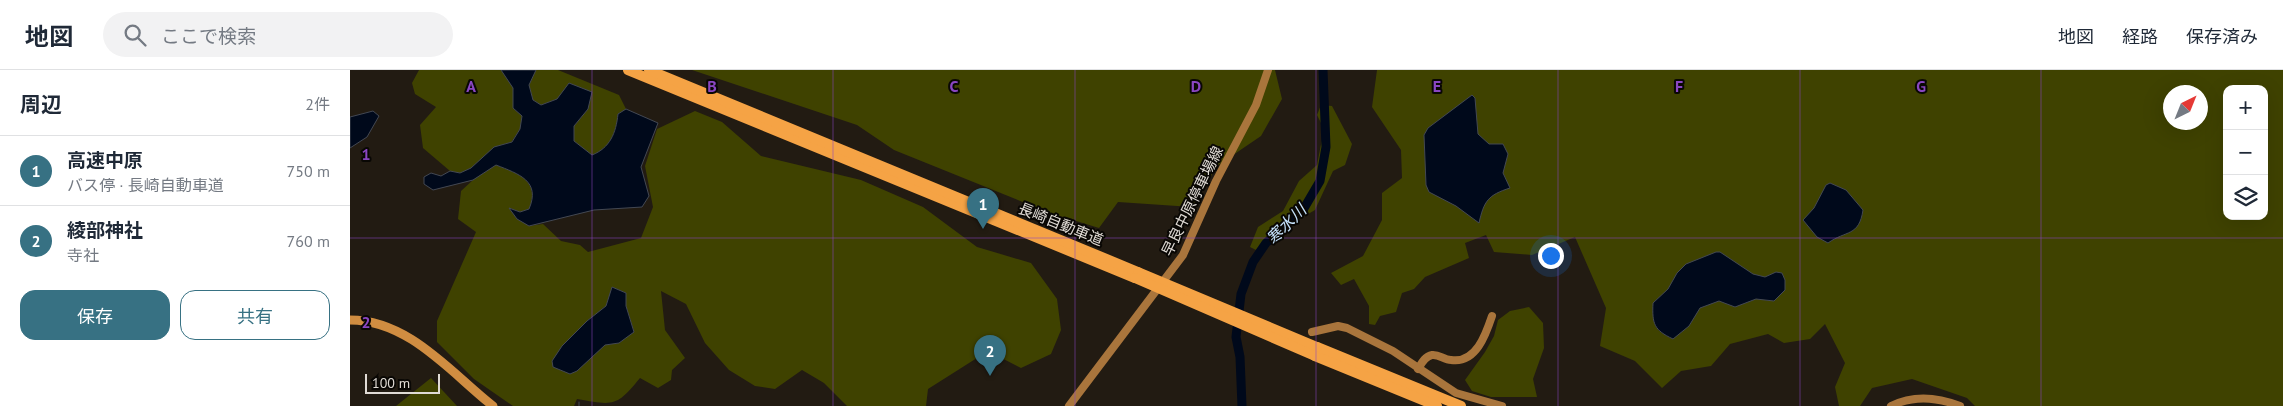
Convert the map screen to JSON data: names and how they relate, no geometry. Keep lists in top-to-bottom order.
{
  "streets": {
    "highway": ["長崎自動車道"],
    "main road": ["早良中原停車場線"]
  },
  "water": ["寒水川"],
  "scale_bar": "100 m",
  "north": "top right",
  "page": {
    "header": "地図",
    "search": "ここで検索",
    "nav": ["地図", "経路", "保存済み"],
    "heading": ["周辺", "2件"],
    "map_buttons": ["+", "−"],
    "list": [
      {
        "mark": "1",
        "name": "高速中原",
        "note": "バス停 · 長崎自動車道",
        "value": "750 m"
      },
      {
        "mark": "2",
        "name": "綾部神社",
        "note": "寺社",
        "value": "760 m"
      }
    ],
    "pins": ["1", "2"],
    "buttons": ["保存", "共有"],
    "scale": "100 m"
  },
  "grid": {
    "columns": [
      "A",
      "B",
      "C",
      "D",
      "E",
      "F",
      "G"
    ],
    "rows": ["1", "2"]
  }
}
